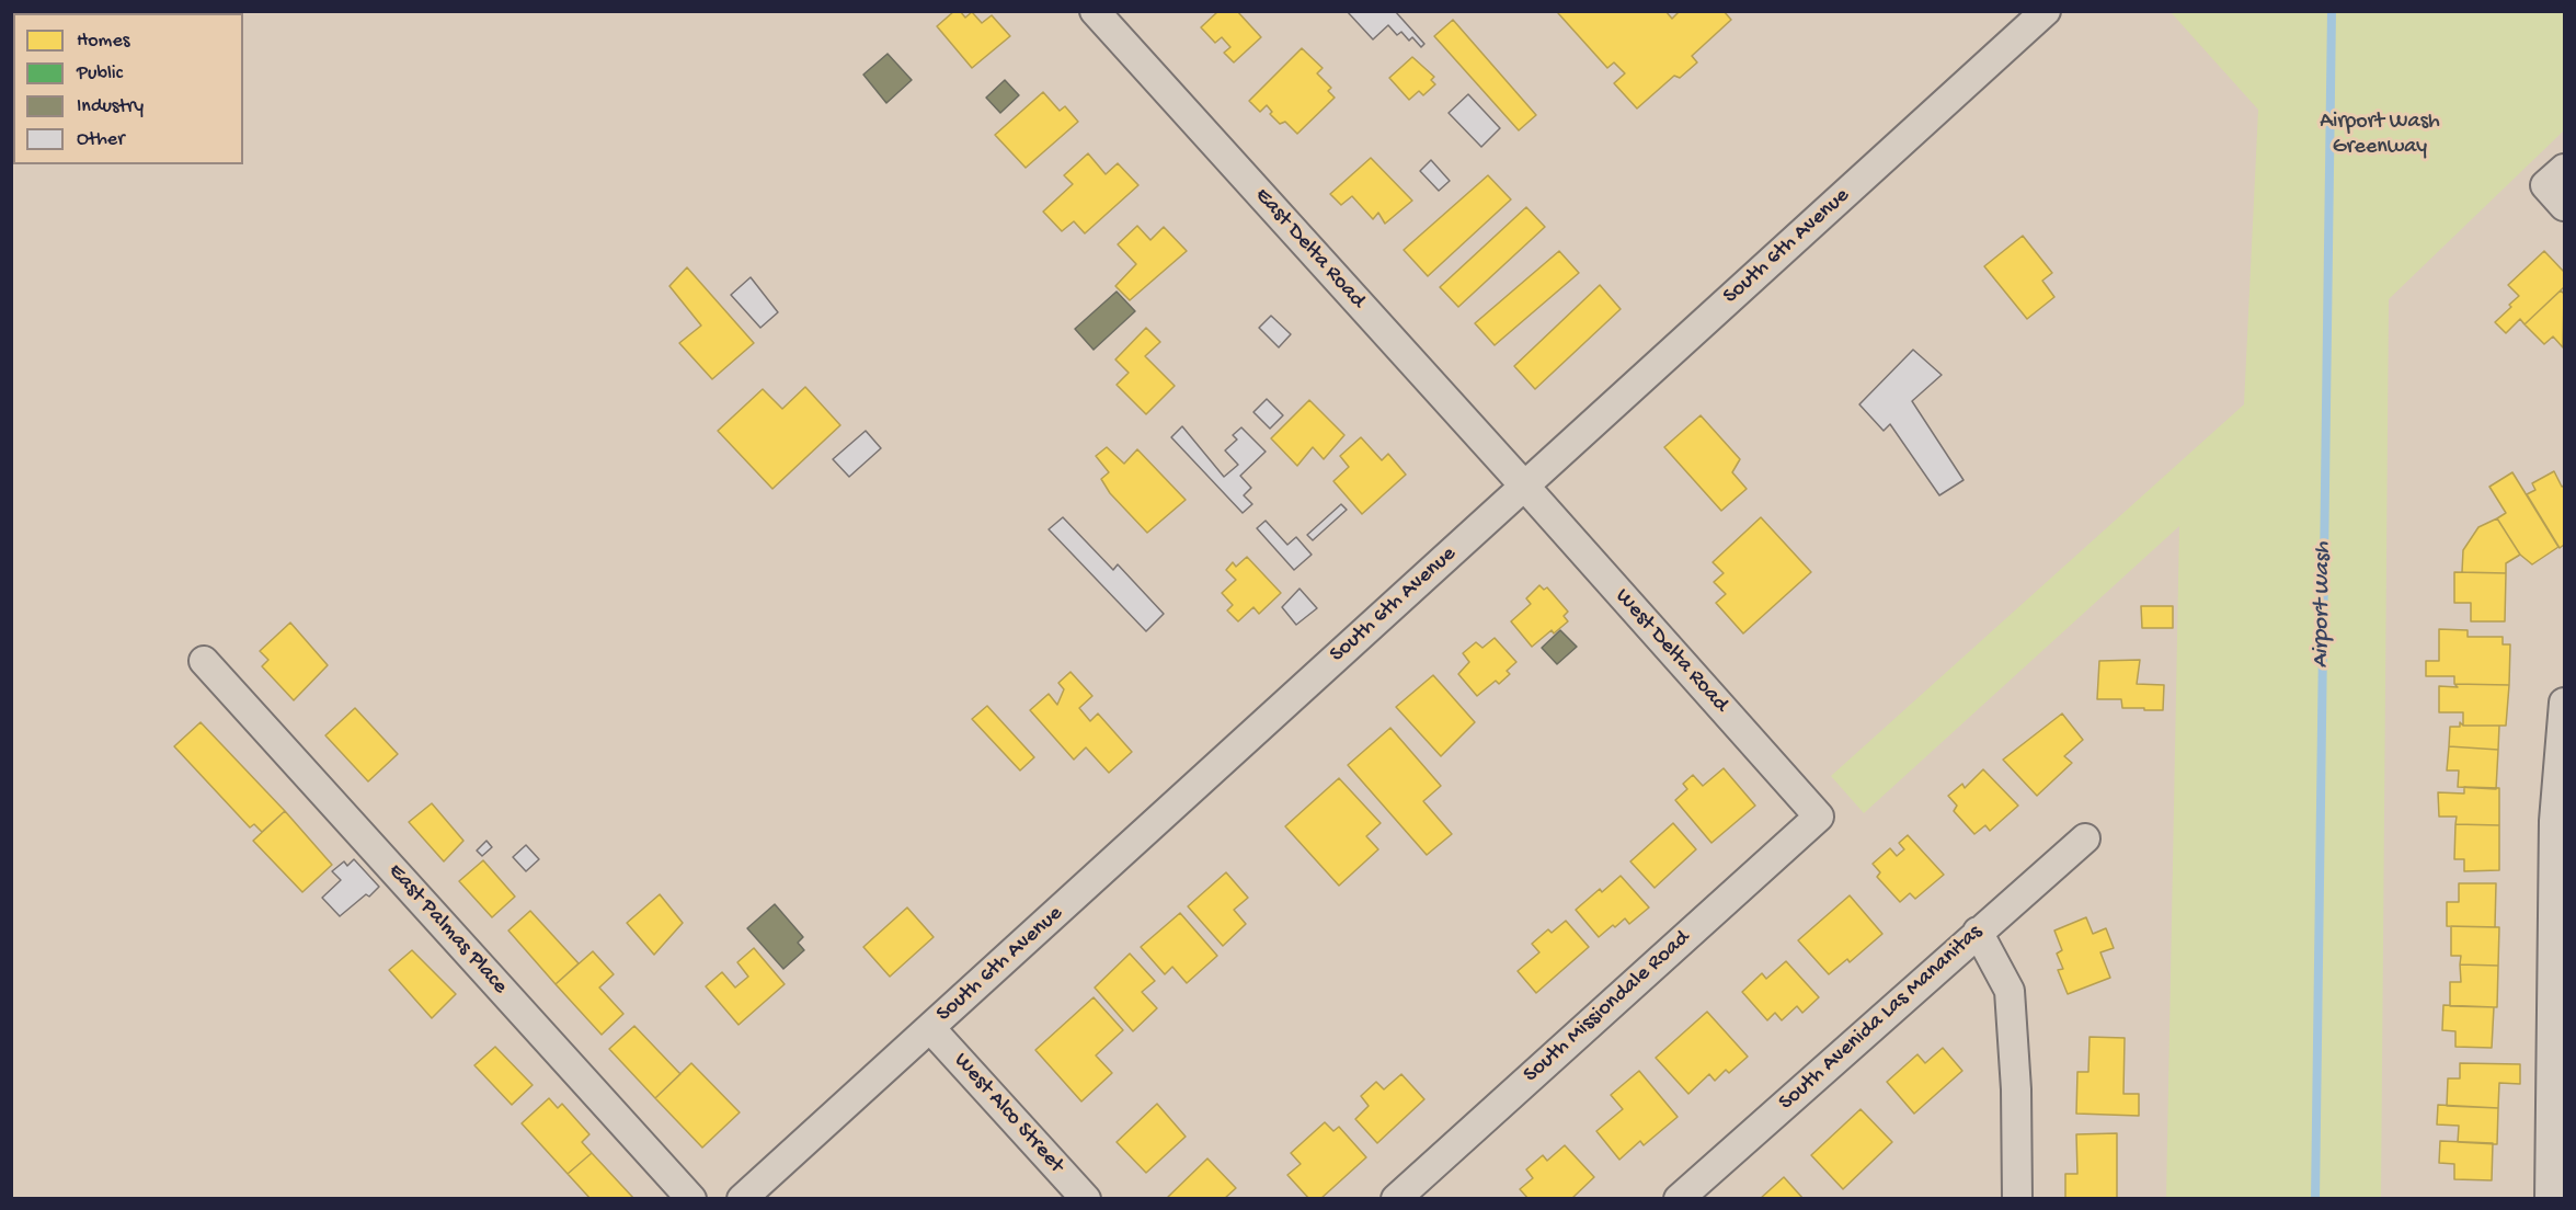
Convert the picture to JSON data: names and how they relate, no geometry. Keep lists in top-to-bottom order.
{
  "streets": {
    "street": [
      "South 6th Avenue",
      "East Delta Road",
      "West Delta Road",
      "East Palmas Place",
      "South Missiondale Road",
      "South Avenida Las Mananitas",
      "West Alco Street"
    ]
  },
  "crossings": [
    ["South 6th Avenue", "East Delta Road"],
    ["South 6th Avenue", "West Delta Road"],
    ["South 6th Avenue", "West Alco Street"],
    ["East Delta Road", "West Delta Road"],
    ["West Delta Road", "South Missiondale Road"]
  ],
  "water": ["Airport Wash"],
  "parks": ["Airport Wash Greenway"],
  "legend": [
    "Homes",
    "Public",
    "Industry",
    "Other"
  ]
}
